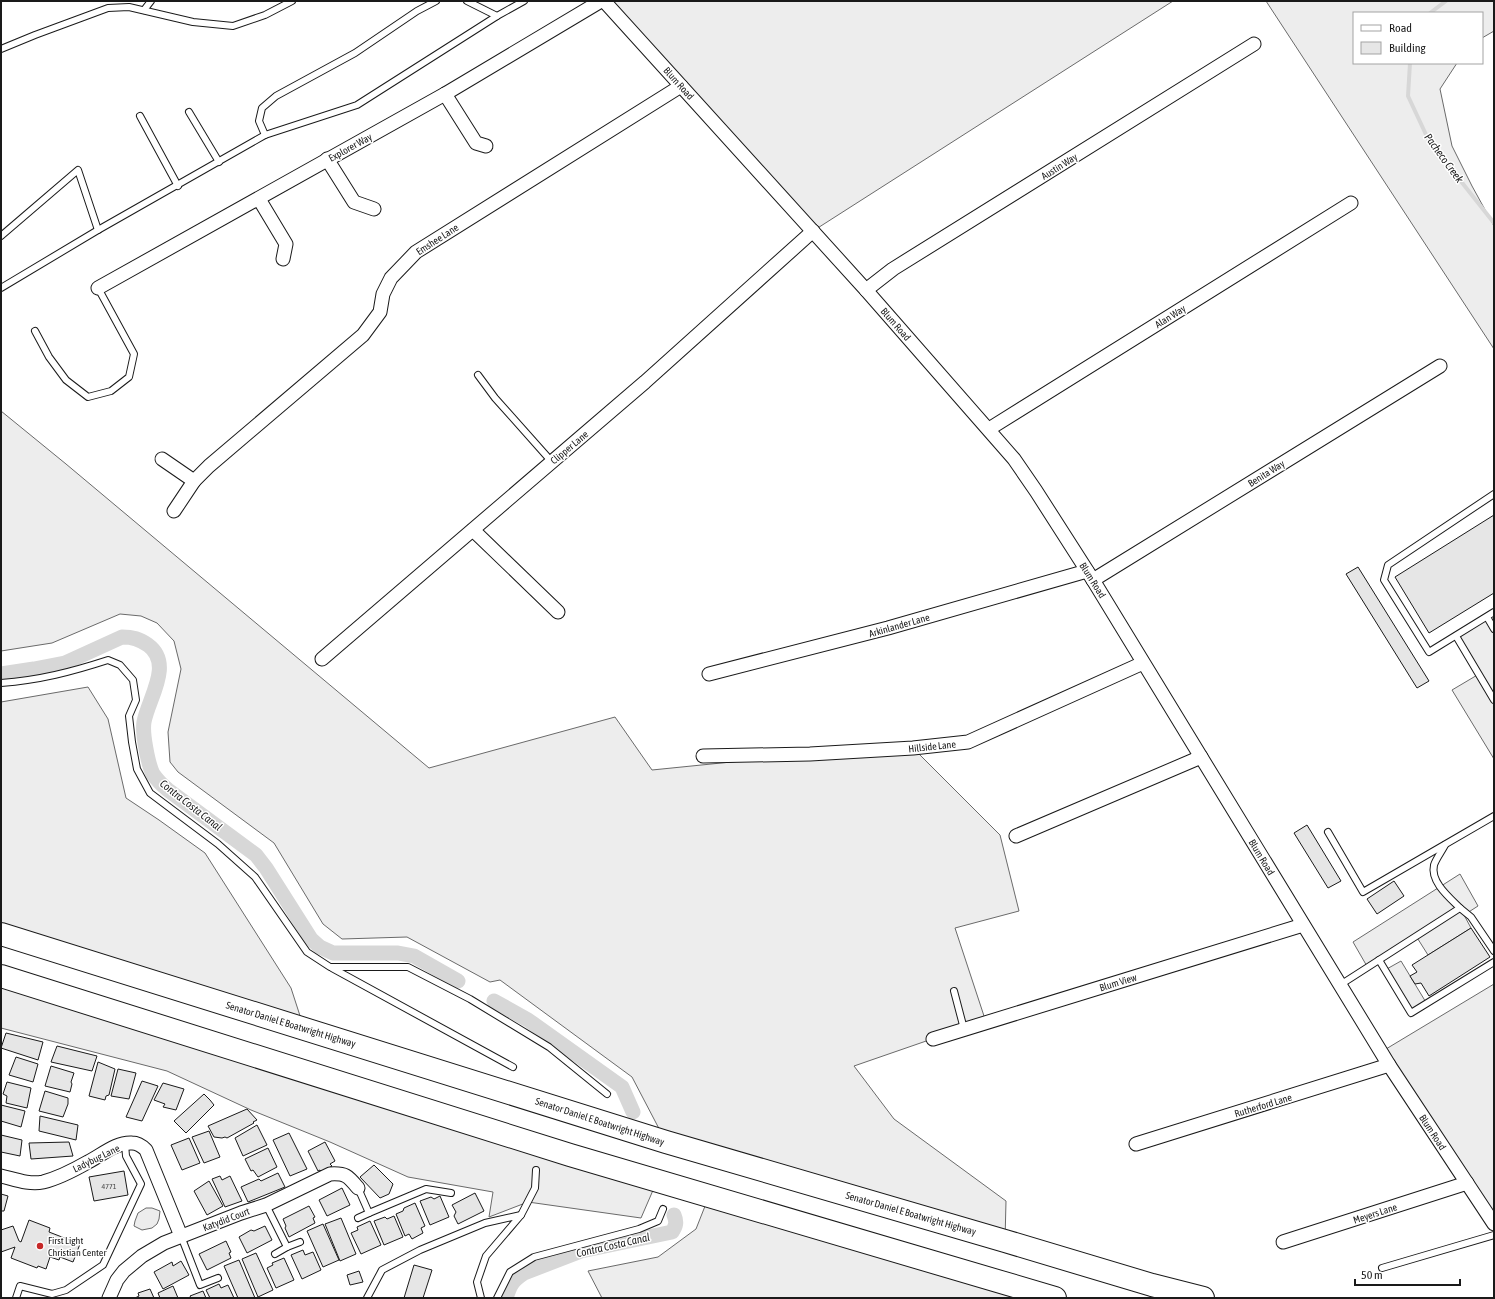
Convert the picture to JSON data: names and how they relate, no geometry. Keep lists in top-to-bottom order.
{
  "streets": {
    "highway": ["Senator Daniel E Boatwright Highway"],
    "street": [
      "Blum Road",
      "Explorer Way",
      "Austin Way",
      "Emshee Lane",
      "Alan Way",
      "Clipper Lane",
      "Benita Way",
      "Arkinlander Lane",
      "Hillside Lane",
      "Blum View",
      "Rutherford Lane",
      "Ladybug Lane",
      "Meyers Lane",
      "Katydid Court"
    ]
  },
  "crossings": [
    ["Blum Road", "Austin Way"],
    ["Blum Road", "Emshee Lane"],
    ["Blum Road", "Alan Way"],
    ["Blum Road", "Clipper Lane"],
    ["Blum Road", "Benita Way"],
    ["Blum Road", "Arkinlander Lane"],
    ["Blum Road", "Hillside Lane"],
    ["Blum Road", "Blum View"],
    ["Blum Road", "Rutherford Lane"],
    ["Blum Road", "Meyers Lane"],
    ["Benita Way", "Arkinlander Lane"],
    ["Ladybug Lane", "Katydid Court"]
  ],
  "water": ["Pacheco Creek", "Contra Costa Canal"],
  "places": ["First Light Christian Center"],
  "house_numbers": ["4771"],
  "legend": ["Road", "Building"],
  "scale_bar": "50 m"
}
